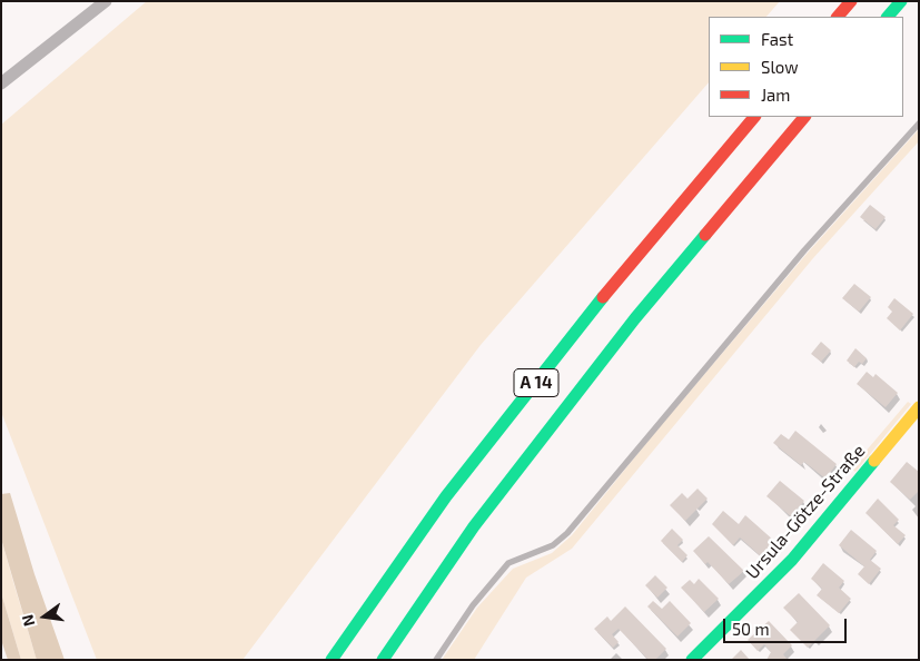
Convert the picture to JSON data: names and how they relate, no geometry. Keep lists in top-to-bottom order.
{
  "streets": {
    "main road": ["A 14", "Ursula-Götze-Straße"]
  },
  "legend": ["Fast", "Slow", "Jam"],
  "scale_bar": "50 m",
  "north": "left"
}
